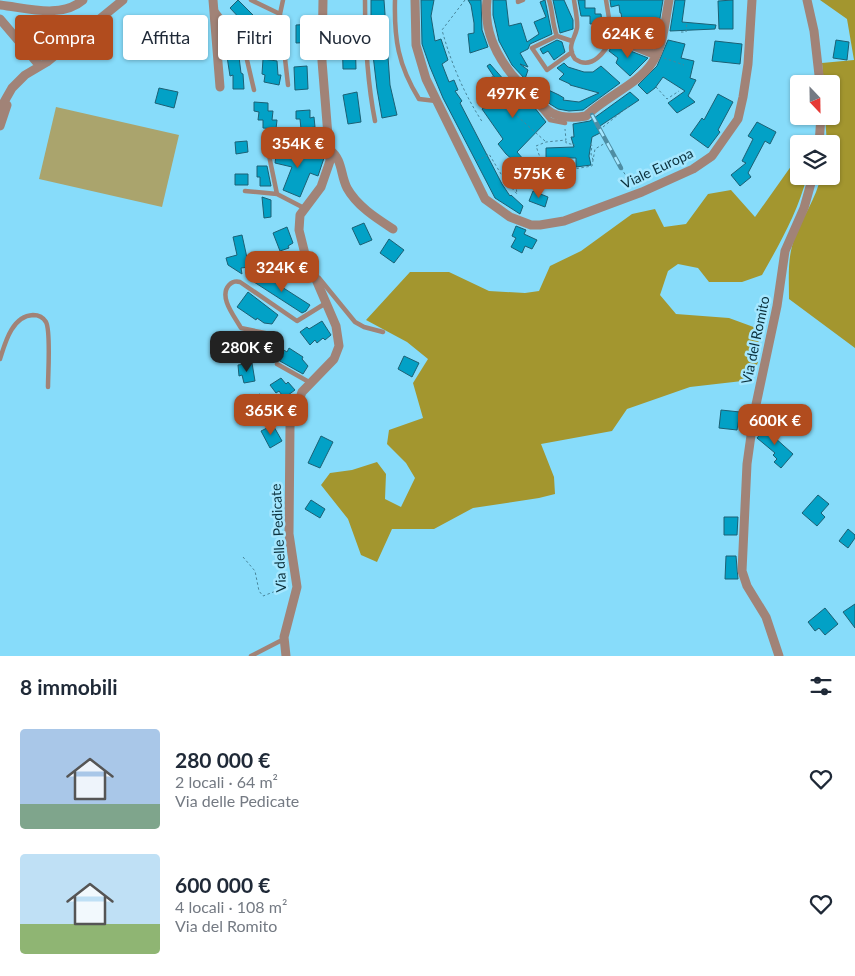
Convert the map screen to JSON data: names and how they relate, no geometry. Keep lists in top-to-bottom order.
{
  "streets": {
    "street": ["Viale Europa", "Via del Romito", "Via delle Pedicate"]
  },
  "north": "bottom",
  "page": {
    "chip": [
      "Compra",
      "Affitta",
      "Filtri",
      "Nuovo"
    ],
    "price": [
      "624K €",
      "497K €",
      "354K €",
      "575K €",
      "324K €",
      "280K €",
      "365K €",
      "600K €"
    ],
    "heading": "8 immobili",
    "list": [
      {
        "name": "280 000 €",
        "note": "2 locali · 64 m² · Via delle Pedicate"
      },
      {
        "name": "600 000 €",
        "note": "4 locali · 108 m² · Via del Romito"
      }
    ]
  }
}
